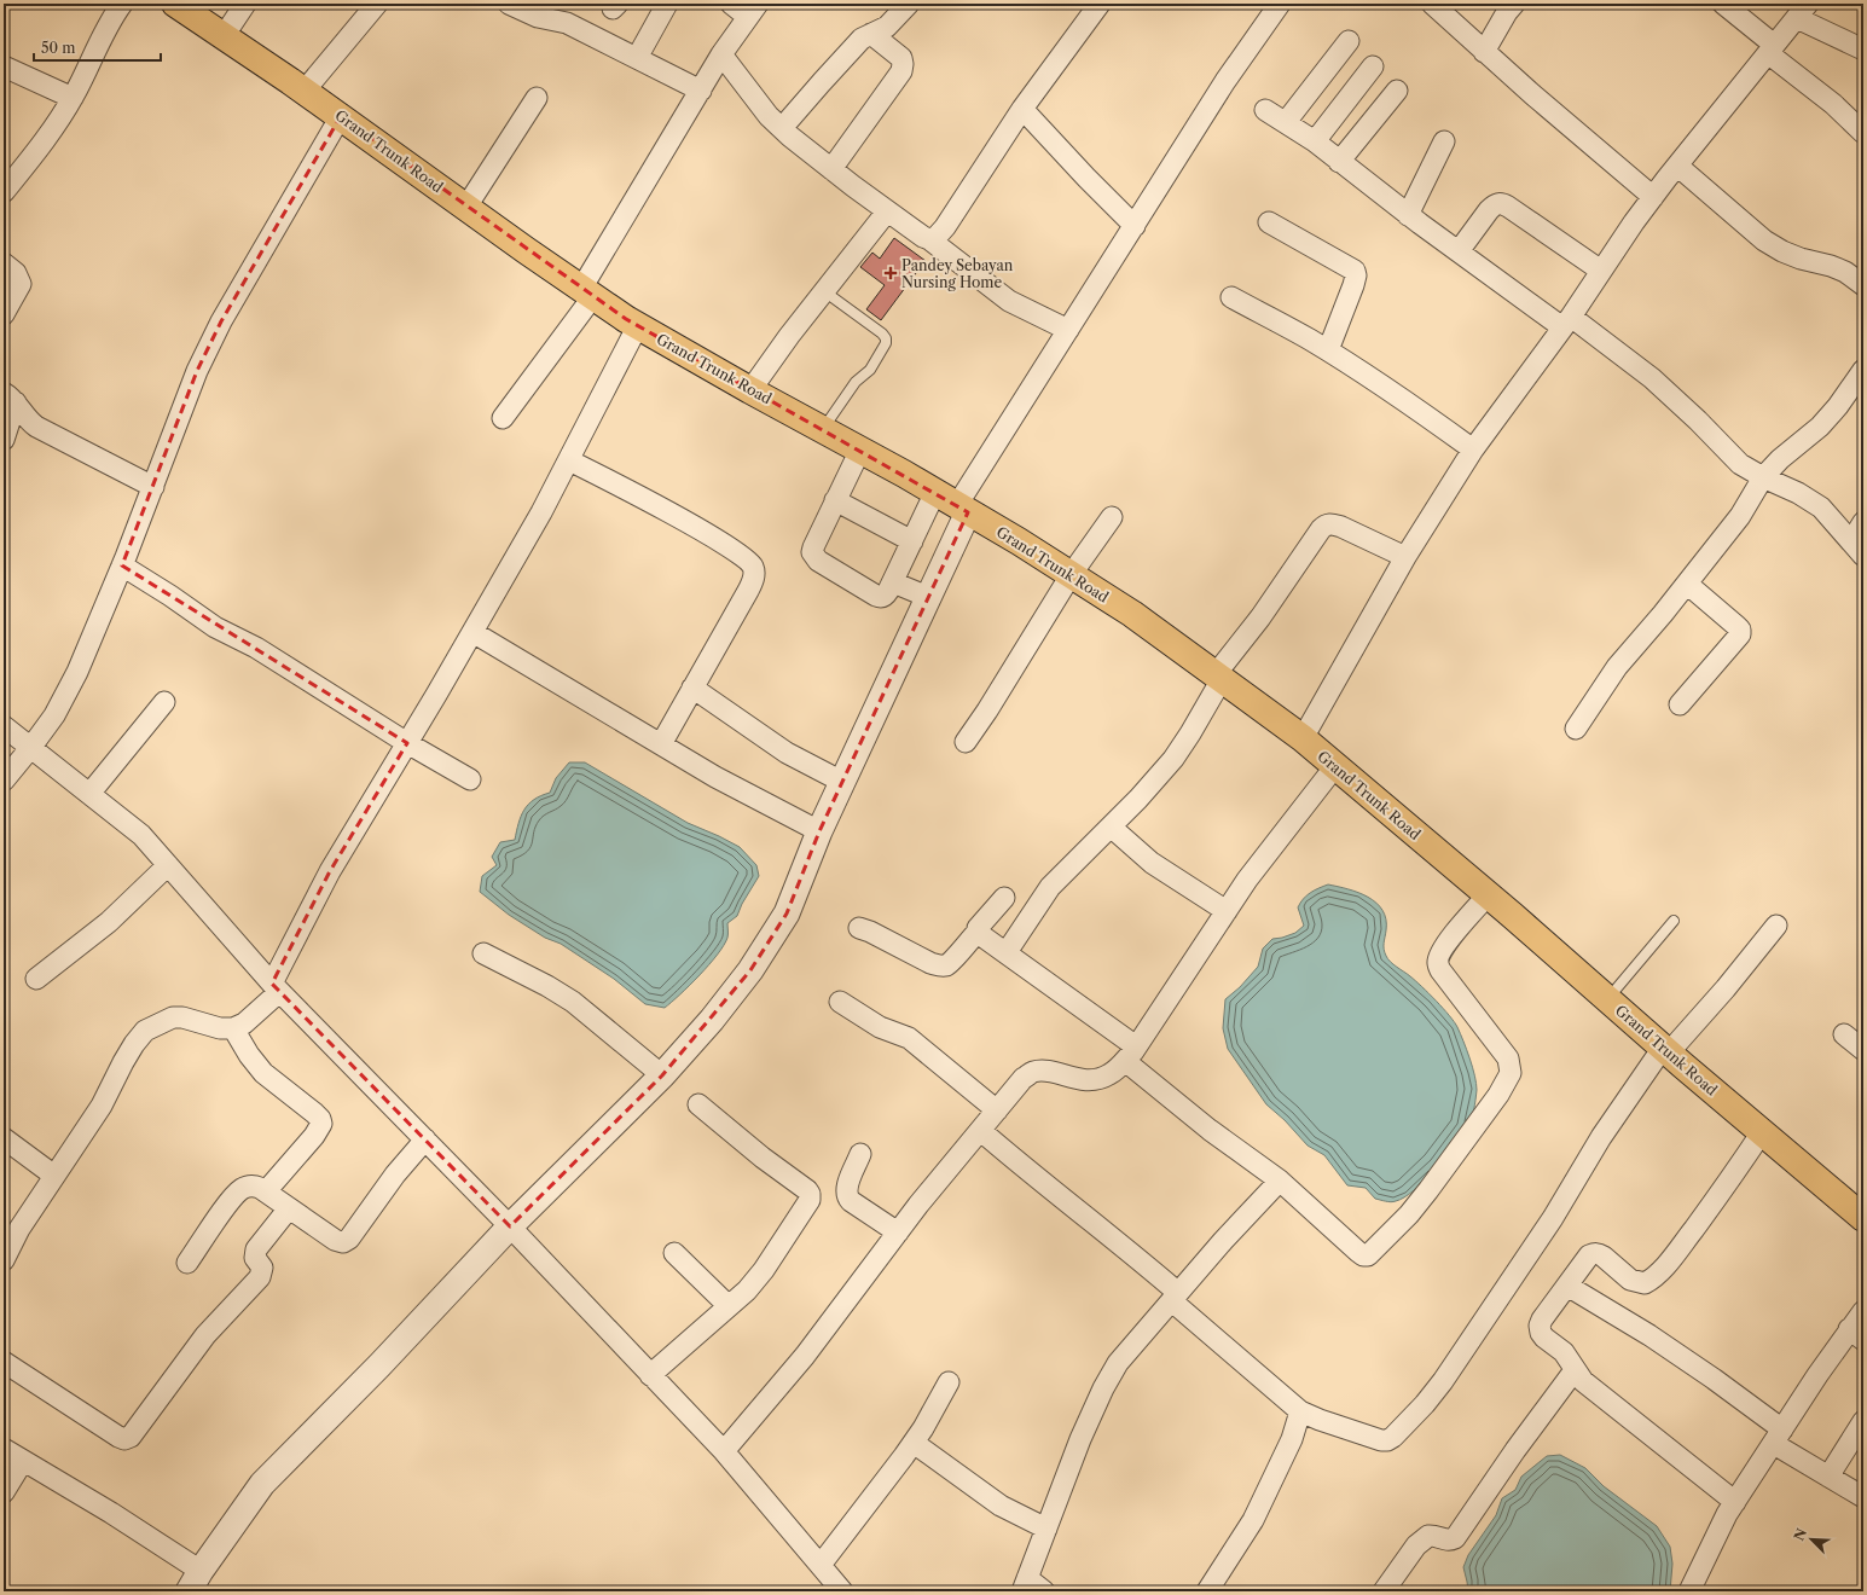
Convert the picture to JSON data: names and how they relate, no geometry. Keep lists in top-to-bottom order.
{
  "streets": {
    "main road": ["Grand Trunk Road"]
  },
  "places": {
    "health": ["Pandey Sebayan Nursing Home"]
  },
  "scale_bar": "50 m",
  "north": "top left"
}
